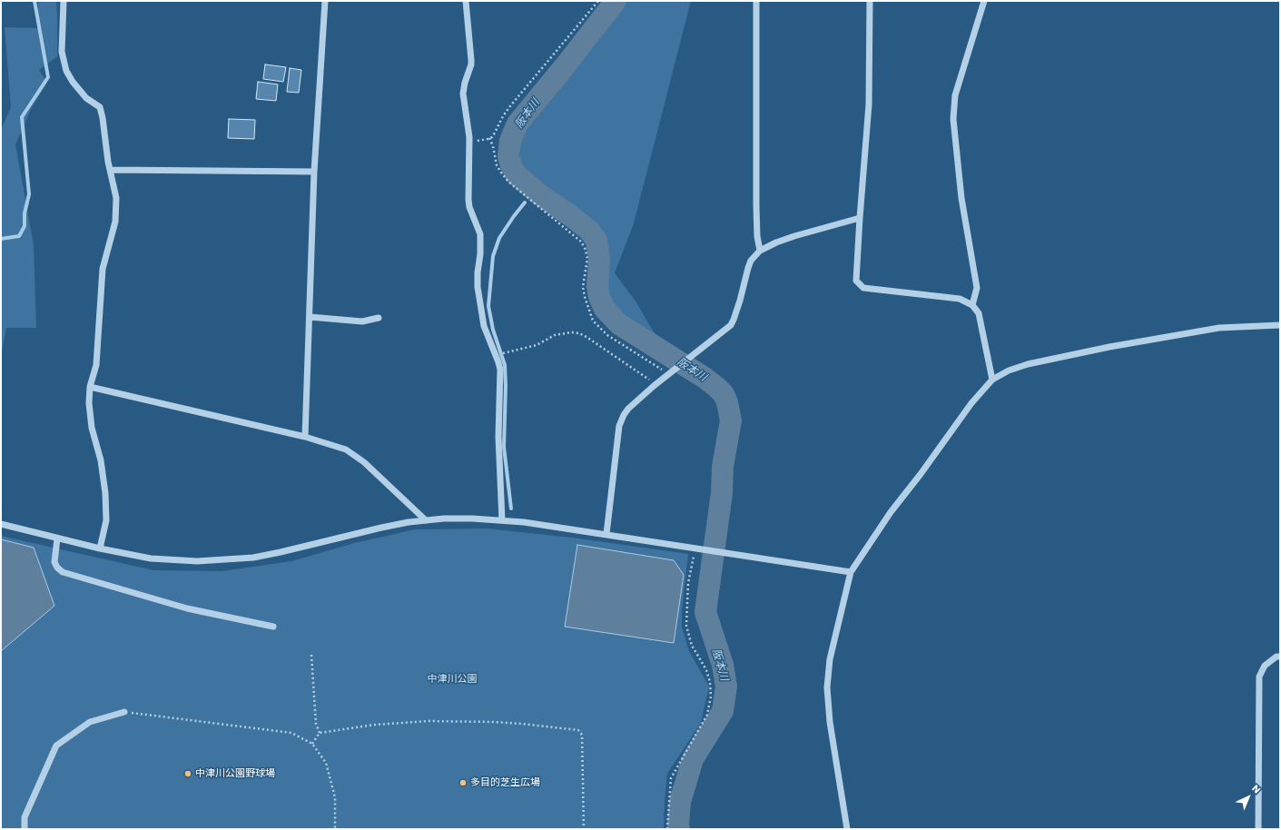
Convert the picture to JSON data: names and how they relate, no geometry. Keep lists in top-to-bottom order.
{
  "water": ["阪本川"],
  "parks": ["中津川公園"],
  "places": ["中津川公園野球場", "多目的芝生広場"],
  "north": "top right"
}
